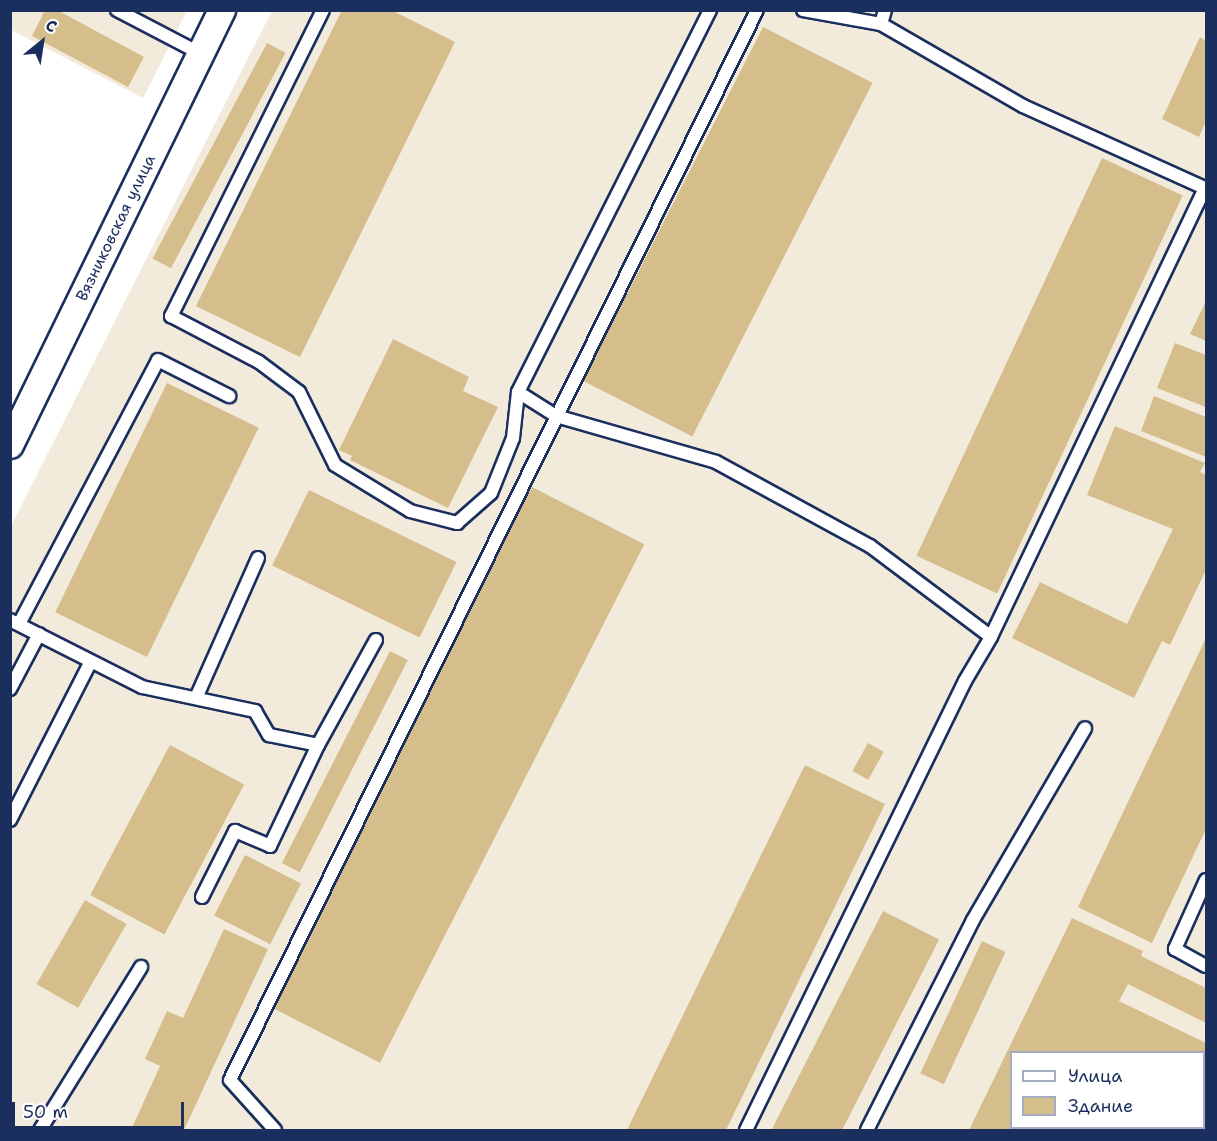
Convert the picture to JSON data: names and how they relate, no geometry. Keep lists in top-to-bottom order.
{
  "streets": {
    "street": ["Вязниковская улица"]
  },
  "legend": ["Улица", "Здание"],
  "scale_bar": "50 m",
  "north": "top right"
}
